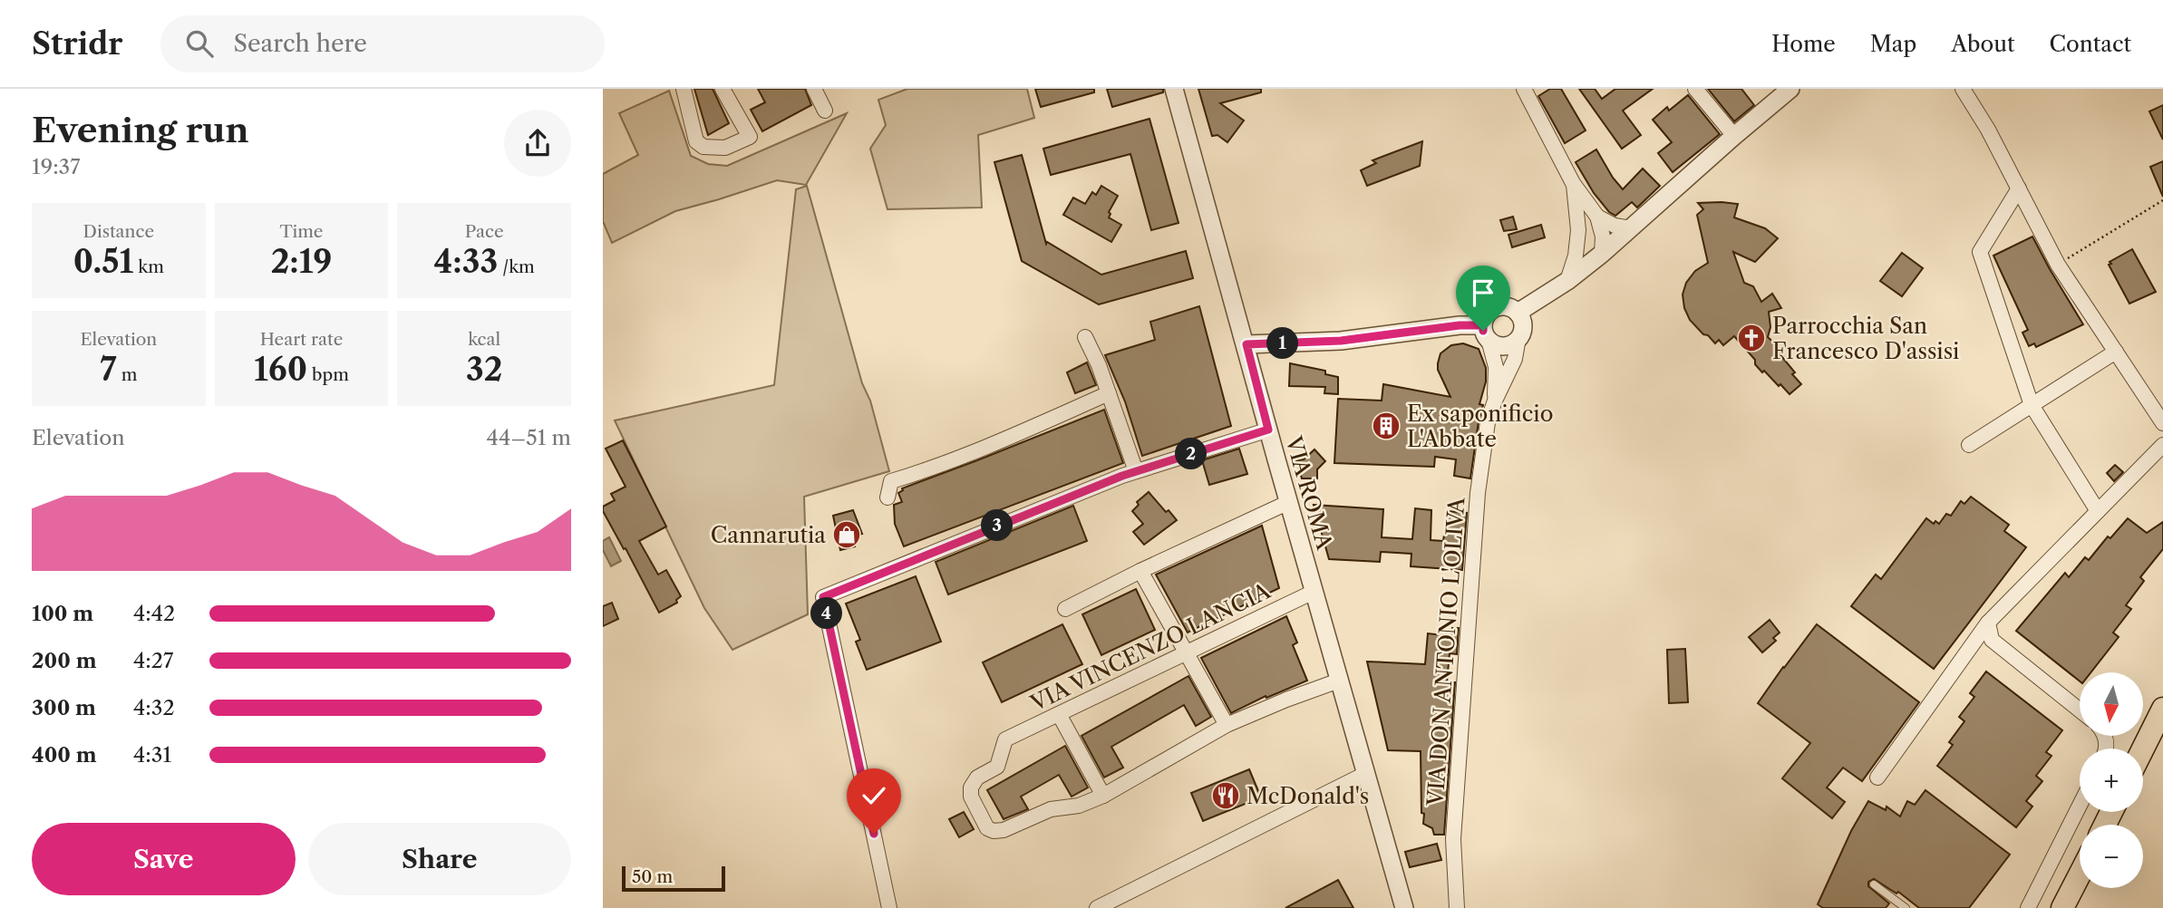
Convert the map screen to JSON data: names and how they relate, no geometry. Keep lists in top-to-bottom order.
{
  "streets": {
    "street": ["VIA ROMA", "VIA VINCENZO LANCIA", "VIA DON ANTONIO L'OLIVA"]
  },
  "crossings": [
    ["VIA ROMA", "VIA VINCENZO LANCIA"]
  ],
  "places": {
    "church": ["Parrocchia San Francesco D'assisi"],
    "building": ["Ex saponificio L'Abbate"],
    "shop": ["Cannarutia"],
    "restaurant": ["McDonald's"]
  },
  "scale_bar": "50 m",
  "north": "bottom",
  "page": {
    "header": "Stridr",
    "search": "Search here",
    "nav": [
      "Home",
      "Map",
      "About",
      "Contact"
    ],
    "heading": ["Evening run", "19:37"],
    "stats": [
      ["Distance", "0.51 km"],
      ["Time", "2:19"],
      ["Pace", "4:33 /km"],
      ["Elevation", "7 m"],
      ["Heart rate", "160 bpm"],
      ["kcal", "32"]
    ],
    "pins": [
      "1",
      "2",
      "3",
      "4"
    ],
    "chart": ["Elevation", "44–51 m"],
    "list": [
      {
        "name": "100 m",
        "note": "4:42"
      },
      {
        "name": "200 m",
        "note": "4:27"
      },
      {
        "name": "300 m",
        "note": "4:32"
      },
      {
        "name": "400 m",
        "note": "4:31"
      }
    ],
    "map_buttons": ["+", "−"],
    "buttons": ["Save", "Share"],
    "scale": "50 m"
  }
}
